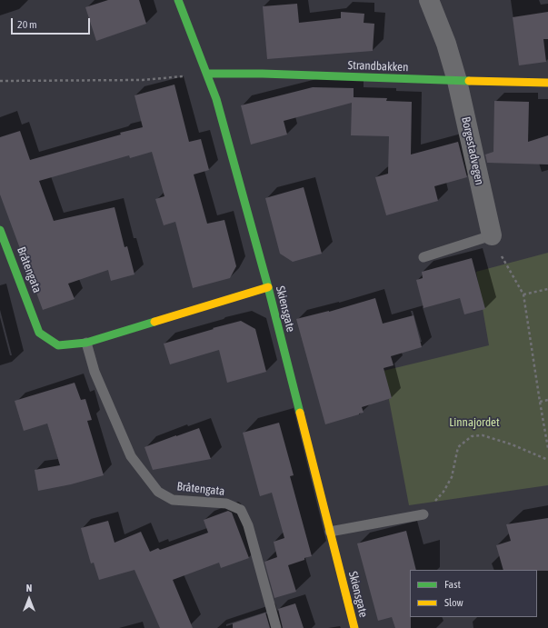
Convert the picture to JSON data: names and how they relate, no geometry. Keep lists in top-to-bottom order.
{
  "streets": {
    "street": [
      "Strandbakken",
      "Borgestadvegen",
      "Bråtengata",
      "Skiensgate"
    ]
  },
  "crossings": [
    ["Strandbakken", "Borgestadvegen"],
    ["Strandbakken", "Skiensgate"],
    ["Bråtengata", "Skiensgate"]
  ],
  "parks": ["Linnajordet"],
  "legend": ["Fast", "Slow"],
  "scale_bar": "20 m",
  "north": "top"
}
